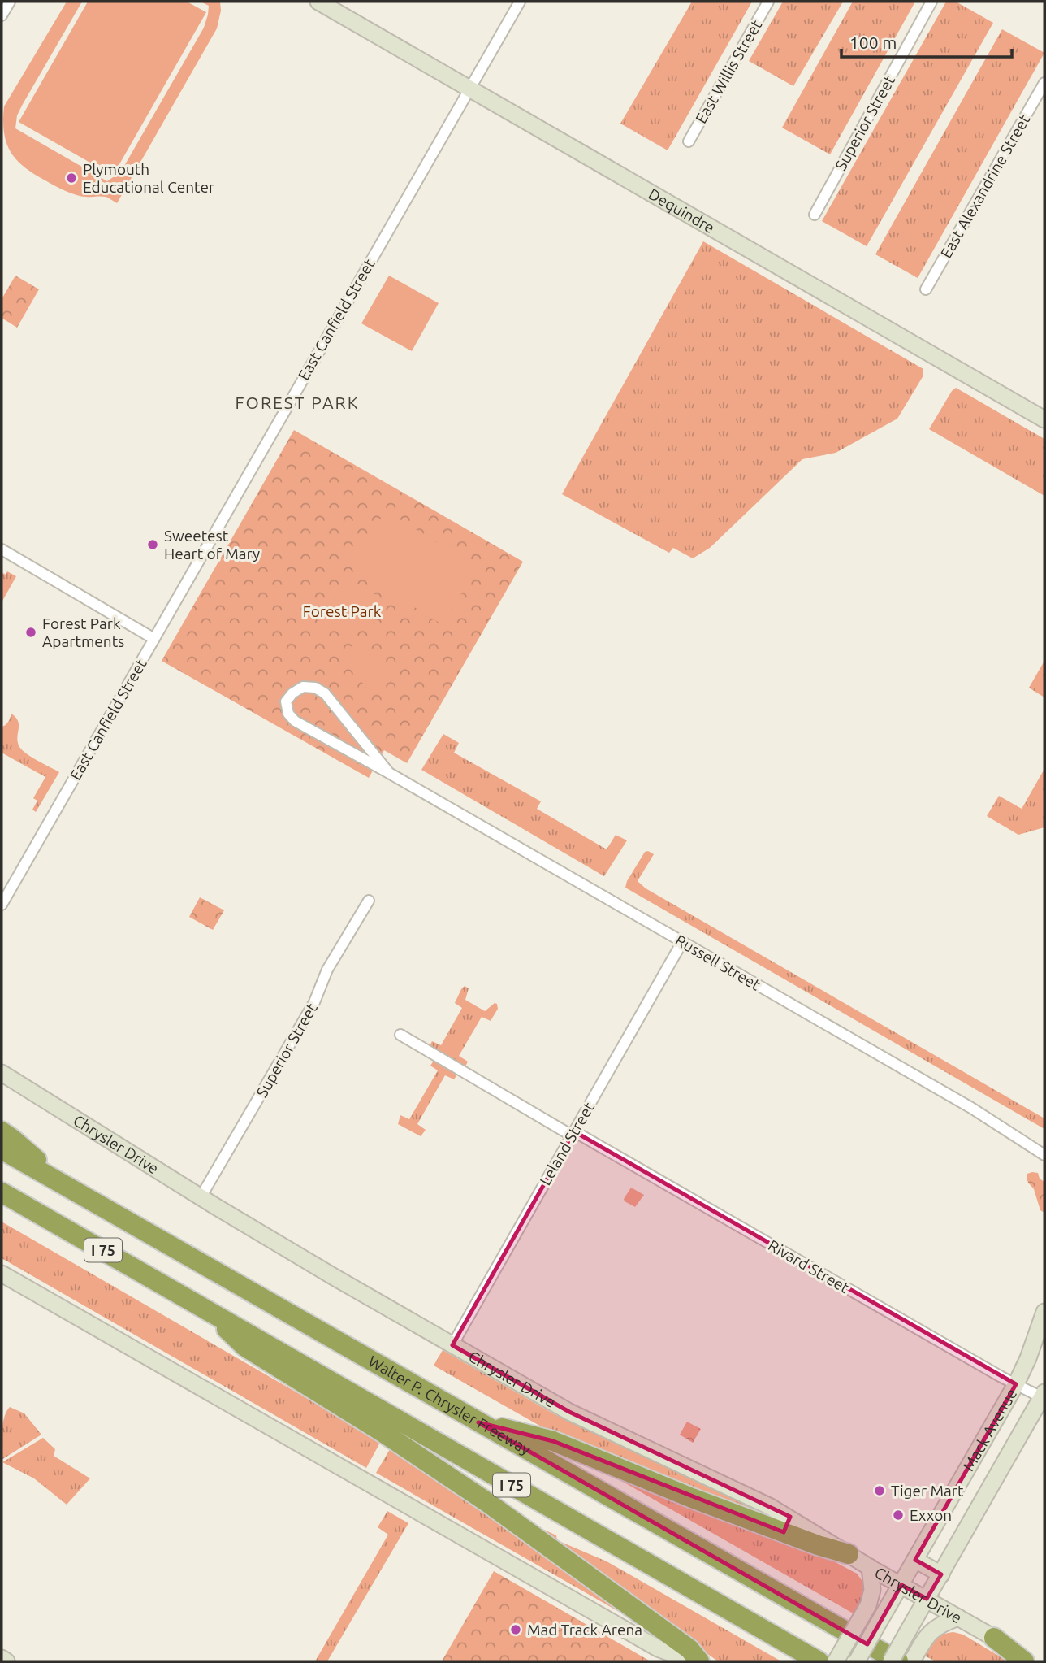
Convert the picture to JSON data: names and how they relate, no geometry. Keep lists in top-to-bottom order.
{
  "streets": {
    "highway": ["I 75", "Walter P. Chrysler Freeway"],
    "street": [
      "East Willis Street",
      "Superior Street",
      "East Alexandrine Street",
      "Dequindre",
      "East Canfield Street",
      "Russell Street",
      "Leland Street",
      "Chrysler Drive",
      "Rivard Street",
      "Mack Avenue"
    ]
  },
  "crossings": [
    ["Superior Street", "Chrysler Drive"],
    ["Dequindre", "East Canfield Street"],
    ["Russell Street", "Leland Street"],
    ["Leland Street", "Chrysler Drive"],
    ["Leland Street", "Rivard Street"],
    ["Chrysler Drive", "Mack Avenue"],
    ["Rivard Street", "Mack Avenue"]
  ],
  "districts": ["FOREST PARK"],
  "parks": ["Forest Park"],
  "places": [
    "Plymouth Educational Center",
    "Sweetest Heart of Mary",
    "Forest Park Apartments",
    "Tiger Mart",
    "Exxon",
    "Mad Track Arena"
  ],
  "scale_bar": "100 m"
}
